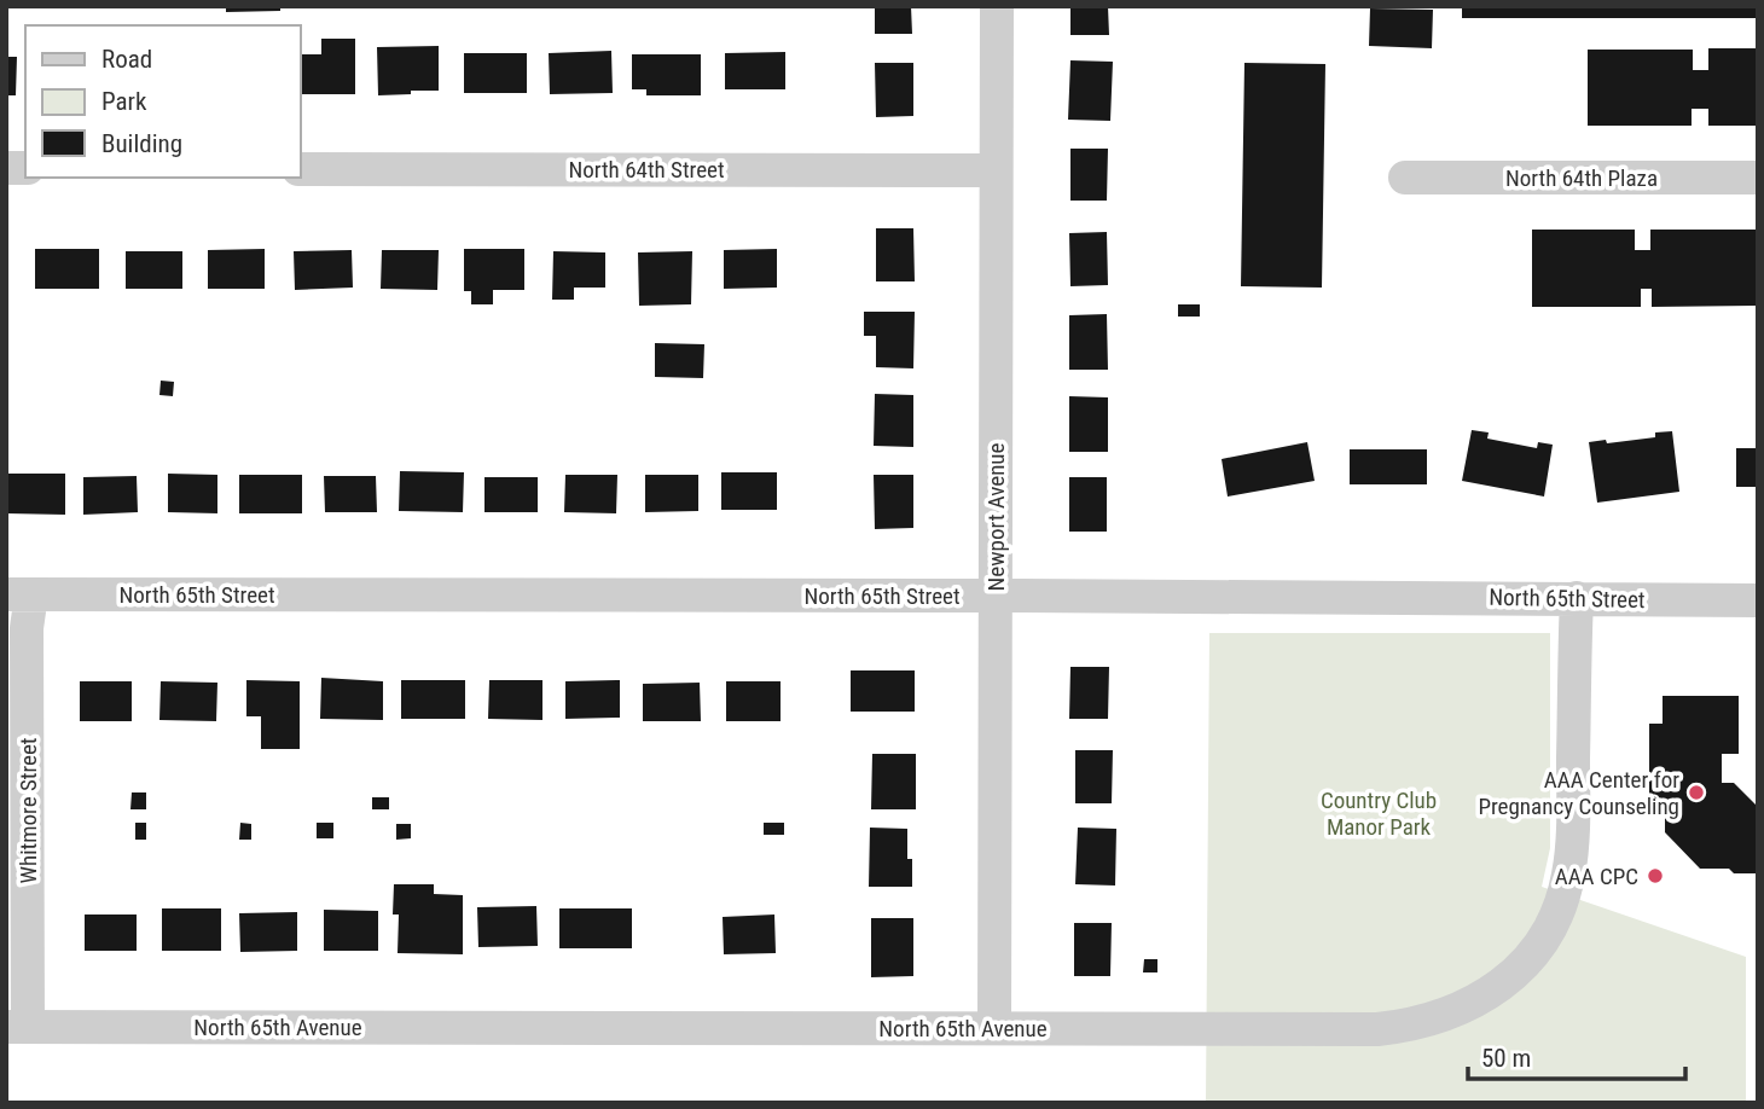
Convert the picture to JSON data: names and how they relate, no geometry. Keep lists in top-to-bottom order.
{
  "streets": {
    "street": [
      "North 64th Street",
      "North 64th Plaza",
      "Newport Avenue",
      "North 65th Street",
      "Whitmore Street",
      "North 65th Avenue"
    ]
  },
  "crossings": [
    ["North 64th Street", "Newport Avenue"],
    ["Newport Avenue", "North 65th Street"],
    ["Newport Avenue", "North 65th Avenue"],
    ["North 65th Street", "Whitmore Street"],
    ["North 65th Street", "North 65th Avenue"],
    ["Whitmore Street", "North 65th Avenue"]
  ],
  "parks": ["Country Club Manor Park"],
  "places": ["AAA Center for Pregnancy Counseling", "AAA CPC"],
  "legend": ["Road", "Park", "Building"],
  "scale_bar": "50 m"
}
